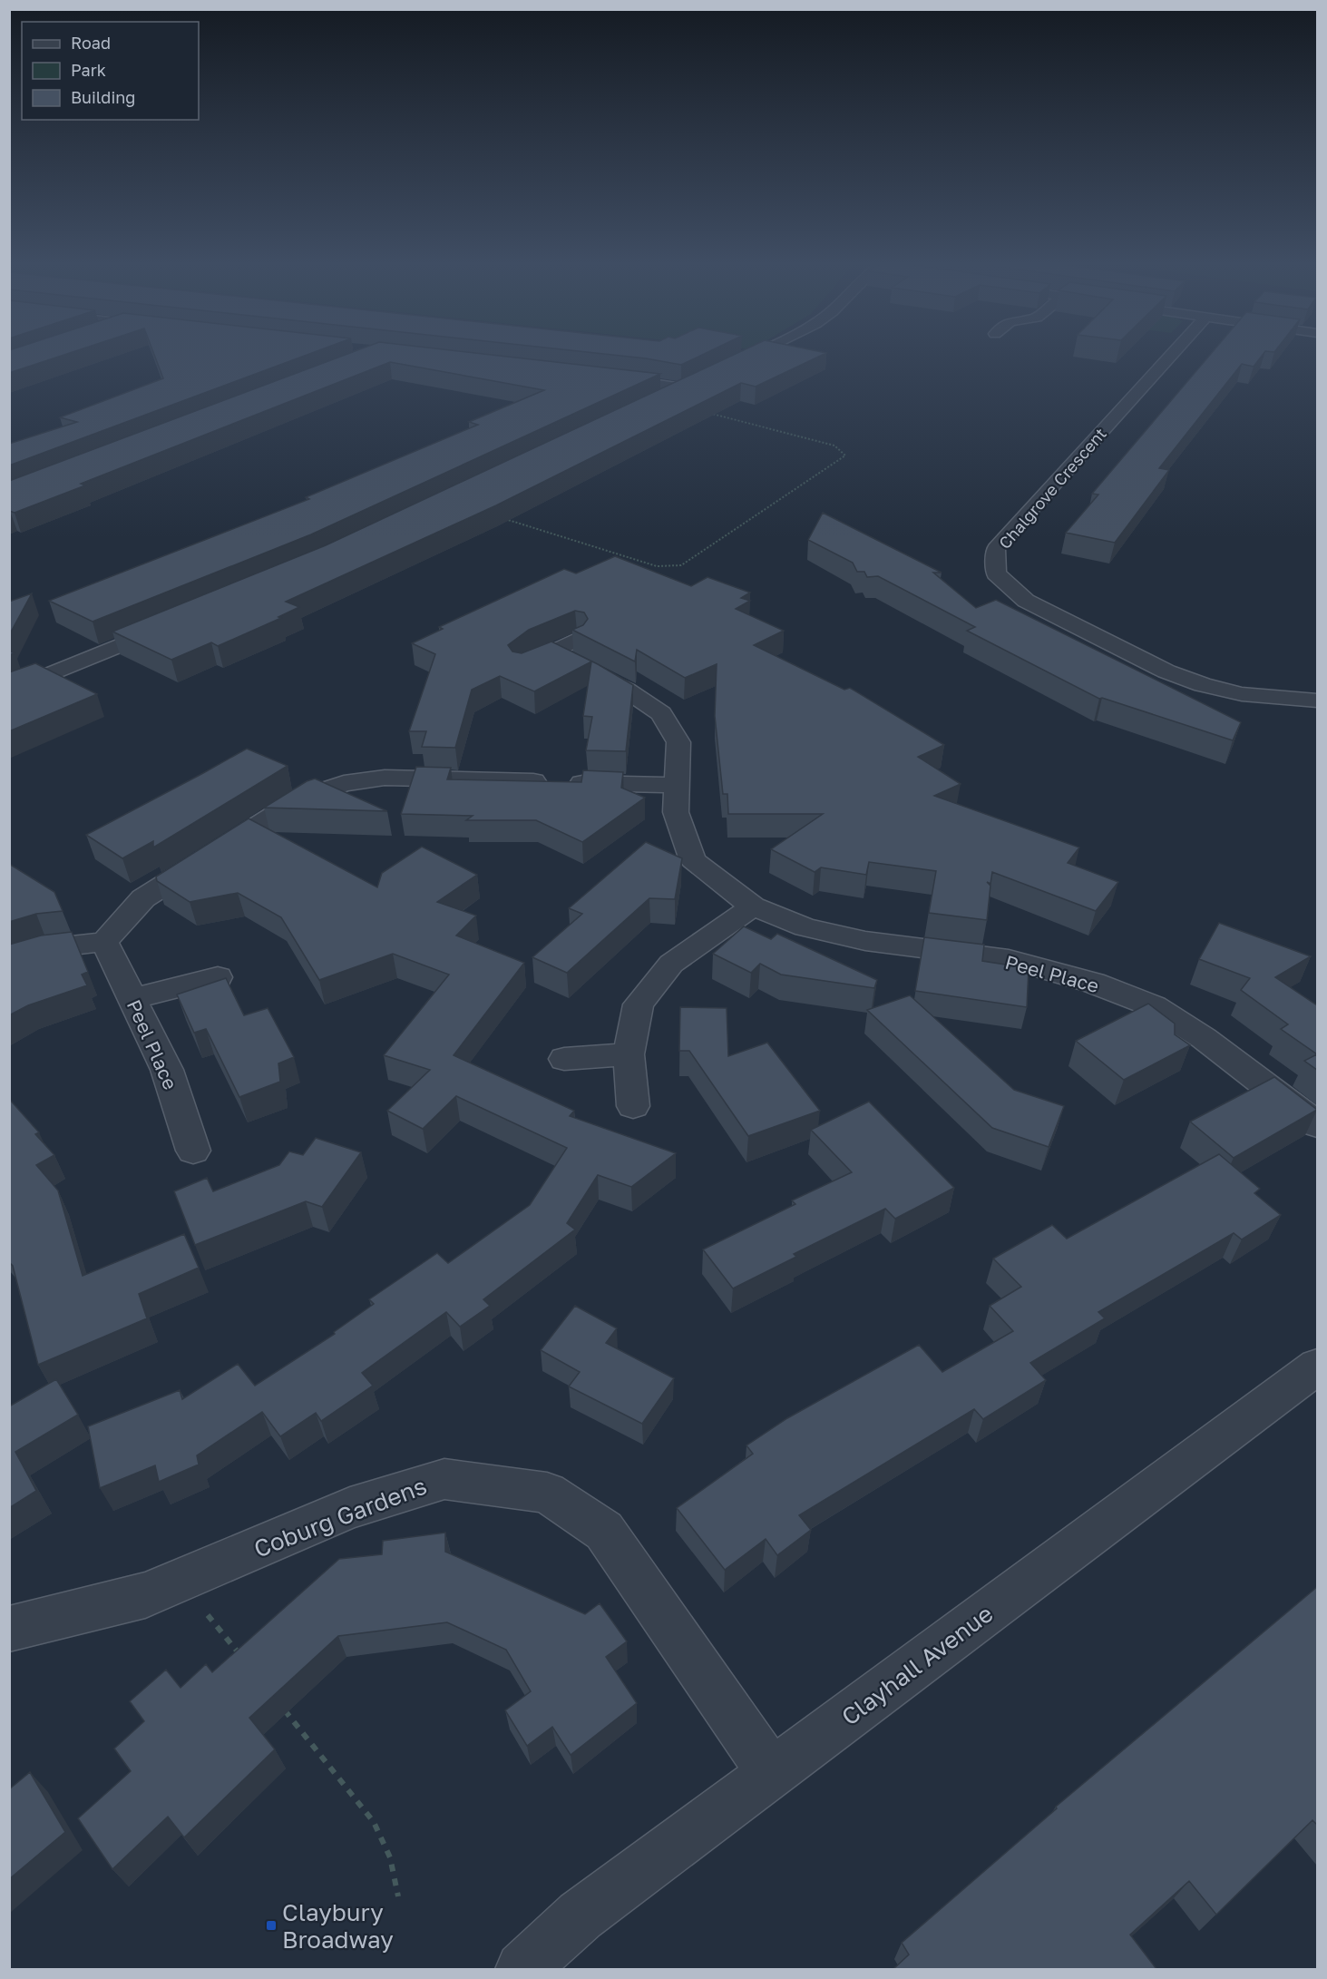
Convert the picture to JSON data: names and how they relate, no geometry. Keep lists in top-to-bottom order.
{
  "streets": {
    "street": [
      "Chalgrove Crescent",
      "Peel Place",
      "Coburg Gardens",
      "Clayhall Avenue"
    ]
  },
  "crossings": [
    ["Coburg Gardens", "Clayhall Avenue"]
  ],
  "places": {
    "transit": ["Claybury Broadway"]
  },
  "legend": ["Road", "Park", "Building"]
}
